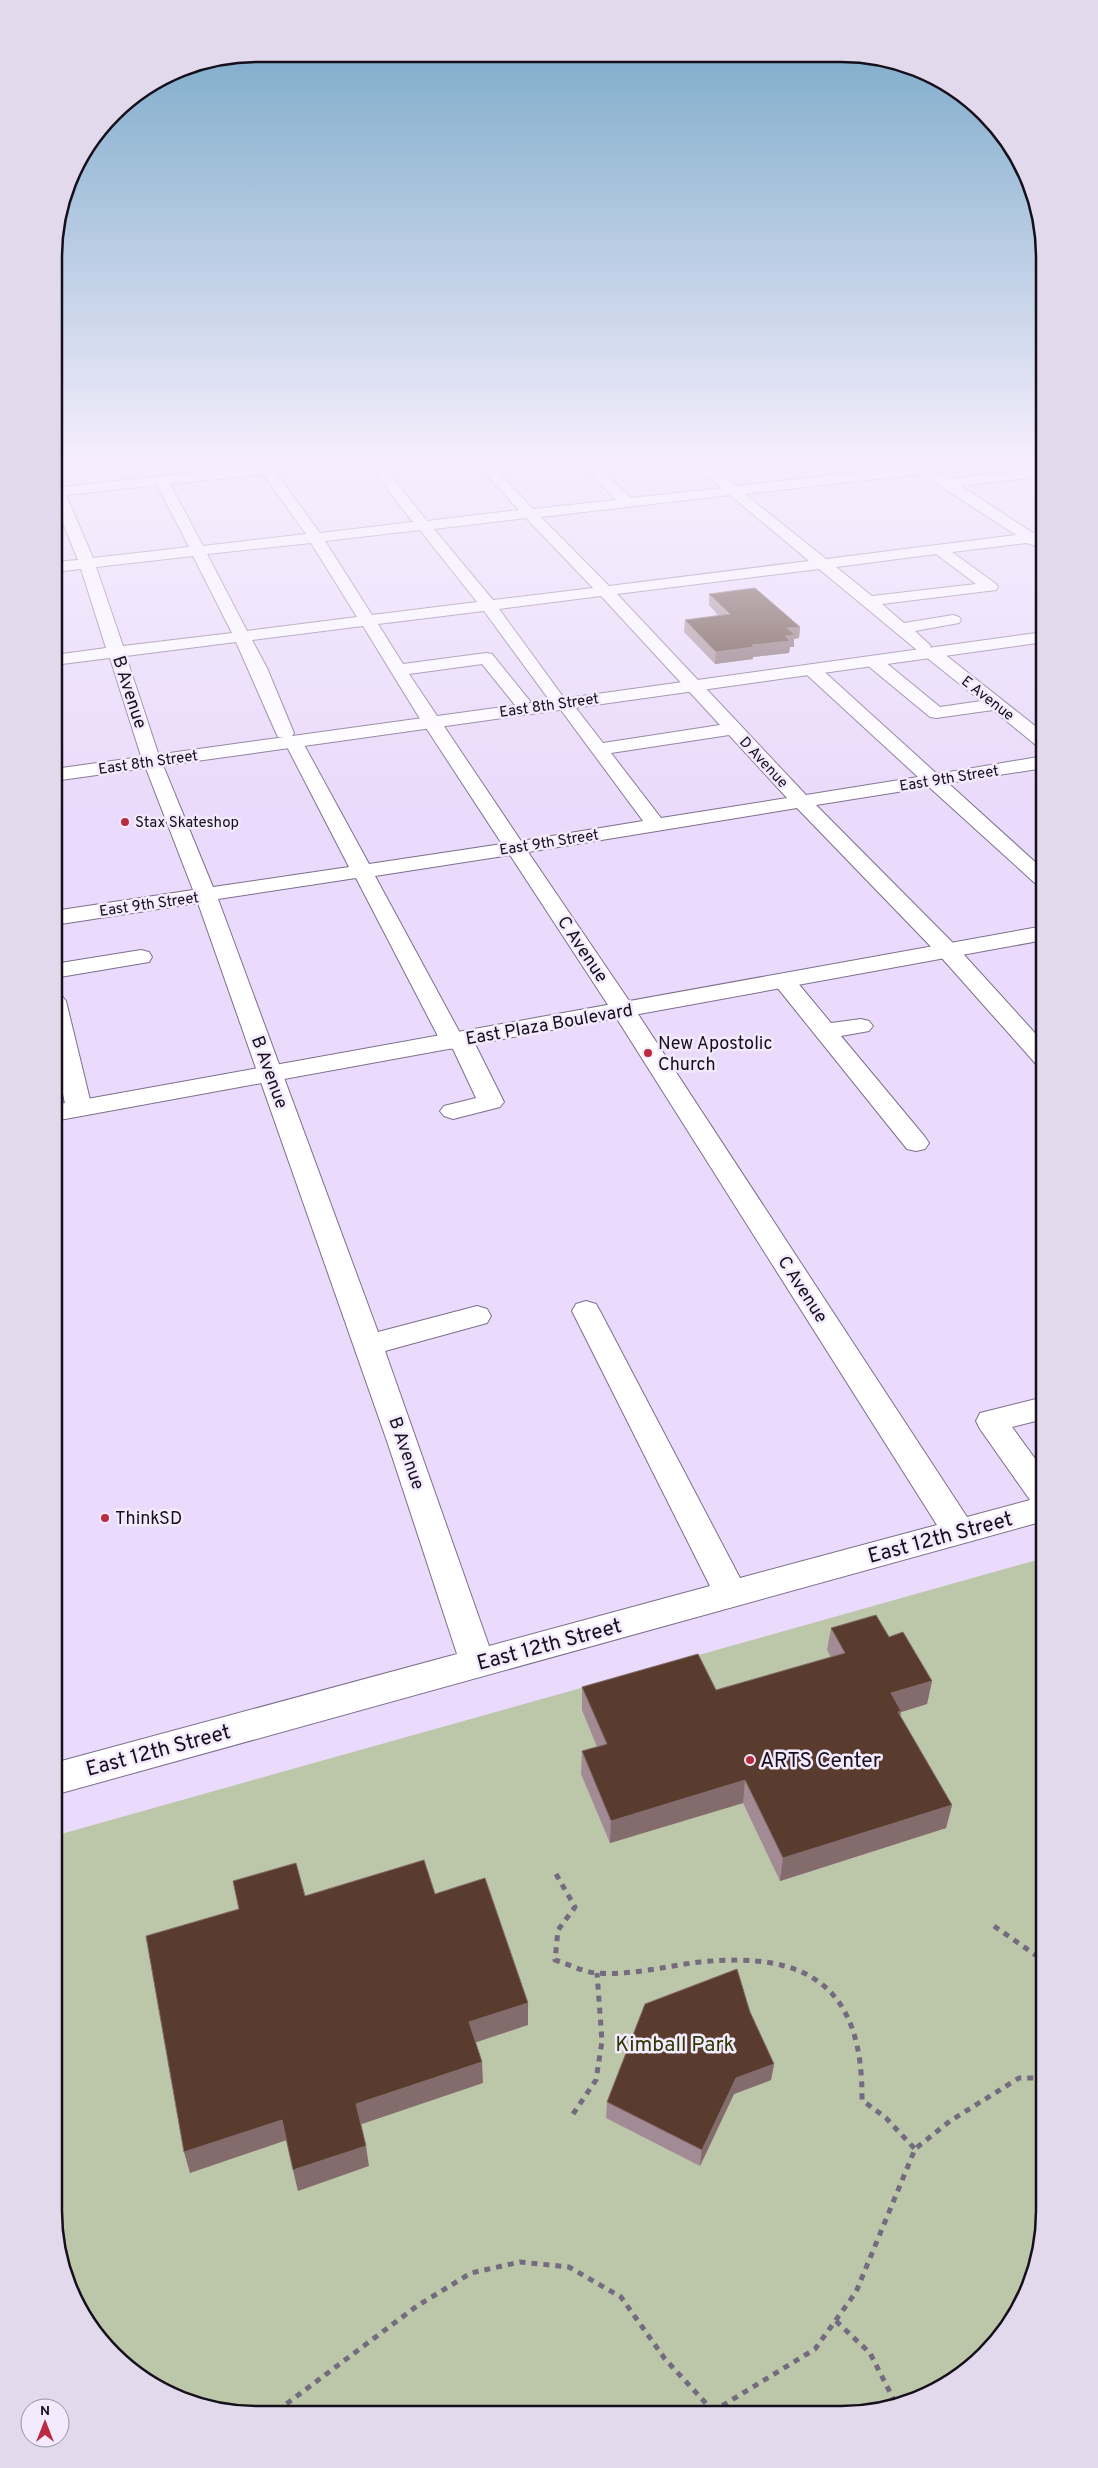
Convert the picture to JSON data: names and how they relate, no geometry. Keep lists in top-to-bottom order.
{
  "streets": {
    "street": [
      "B Avenue",
      "E Avenue",
      "East 8th Street",
      "D Avenue",
      "East 9th Street",
      "C Avenue",
      "East Plaza Boulevard",
      "East 12th Street"
    ]
  },
  "crossings": [
    ["B Avenue", "East 8th Street"],
    ["B Avenue", "East 9th Street"],
    ["B Avenue", "East Plaza Boulevard"],
    ["B Avenue", "East 12th Street"],
    ["E Avenue", "East 8th Street"],
    ["East 8th Street", "D Avenue"],
    ["East 8th Street", "C Avenue"],
    ["D Avenue", "East 9th Street"],
    ["D Avenue", "East Plaza Boulevard"],
    ["East 9th Street", "C Avenue"],
    ["C Avenue", "East Plaza Boulevard"],
    ["C Avenue", "East 12th Street"]
  ],
  "parks": ["Kimball Park"],
  "places": [
    "Stax Skateshop",
    "New Apostolic Church",
    "ThinkSD",
    "ARTS Center"
  ],
  "north": "top"
}
